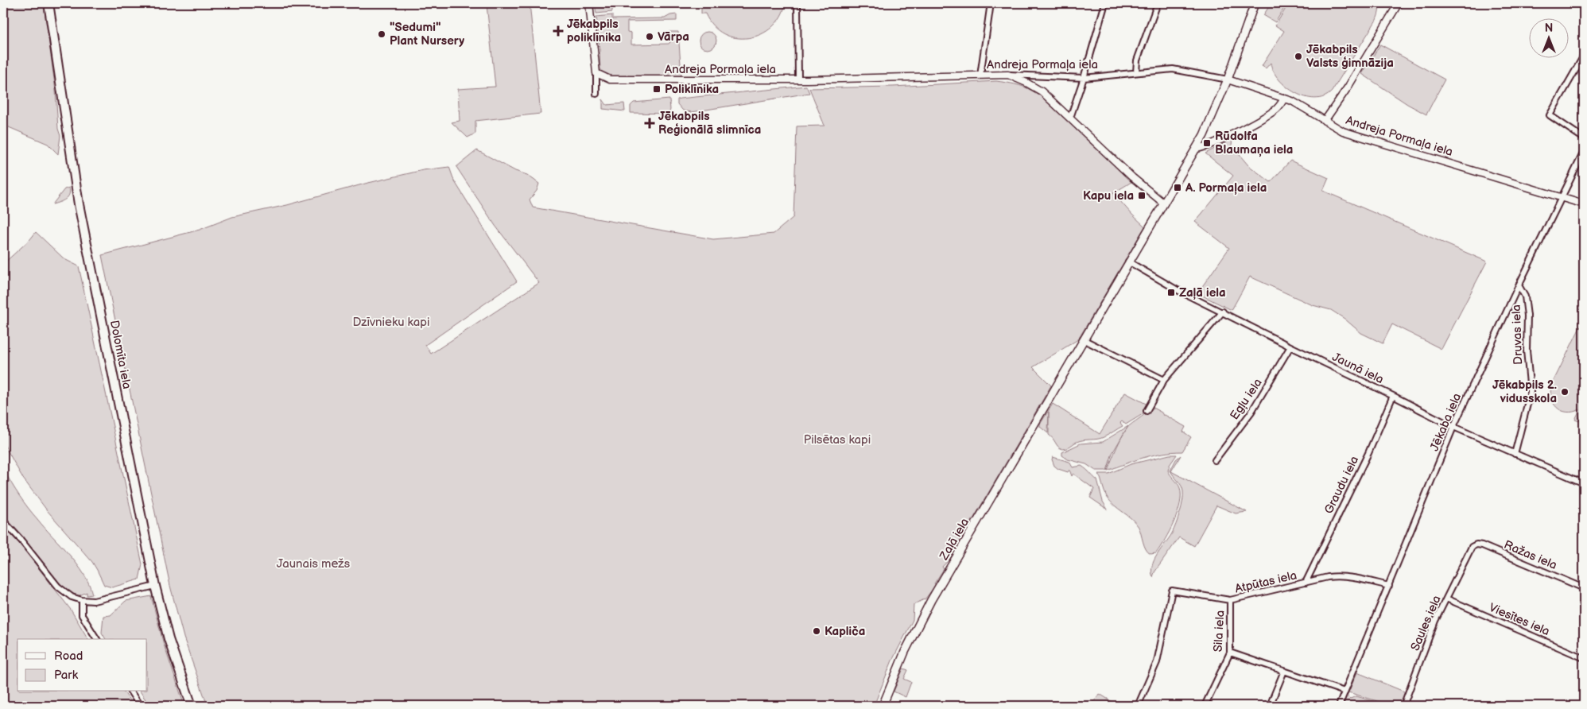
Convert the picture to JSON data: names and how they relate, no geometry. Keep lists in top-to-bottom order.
{
  "streets": {
    "main road": ["Dolomīta iela", "Zaļā iela"],
    "street": [
      "Andreja Pormaļa iela",
      "Druvas iela",
      "Jaunā iela",
      "Egļu iela",
      "Jēkaba iela",
      "Graudu iela",
      "Ražas iela",
      "Atpūtas iela",
      "Viesītes iela",
      "Saules iela",
      "Sila iela"
    ]
  },
  "crossings": [
    ["Andreja Pormaļa iela", "Jēkaba iela"],
    ["Druvas iela", "Jaunā iela"],
    ["Druvas iela", "Jēkaba iela"],
    ["Jaunā iela", "Egļu iela"],
    ["Jaunā iela", "Jēkaba iela"],
    ["Jaunā iela", "Graudu iela"],
    ["Jaunā iela", "Zaļā iela"],
    ["Jēkaba iela", "Atpūtas iela"],
    ["Graudu iela", "Atpūtas iela"],
    ["Ražas iela", "Saules iela"],
    ["Atpūtas iela", "Sila iela"],
    ["Viesītes iela", "Saules iela"]
  ],
  "parks": ["Dzīvnieku kapi", "Pilsētas kapi", "Jaunais mežs"],
  "places": {
    "health": ["Jēkabpils poliklīnika", "Jēkabpils Reģionālā slimnīca"],
    "other": [
      "\"Sedumi\" Plant Nursery",
      "Vārpa",
      "Jēkabpils Valsts ģimnāzija",
      "Jēkabpils 2. vidusskola",
      "Kapliča"
    ],
    "transit": [
      "Poliklīnika",
      "Rūdolfa Blaumaņa iela",
      "A. Pormaļa iela",
      "Kapu iela",
      "Zaļā iela"
    ]
  },
  "legend": ["Road", "Park"],
  "north": "top"
}
